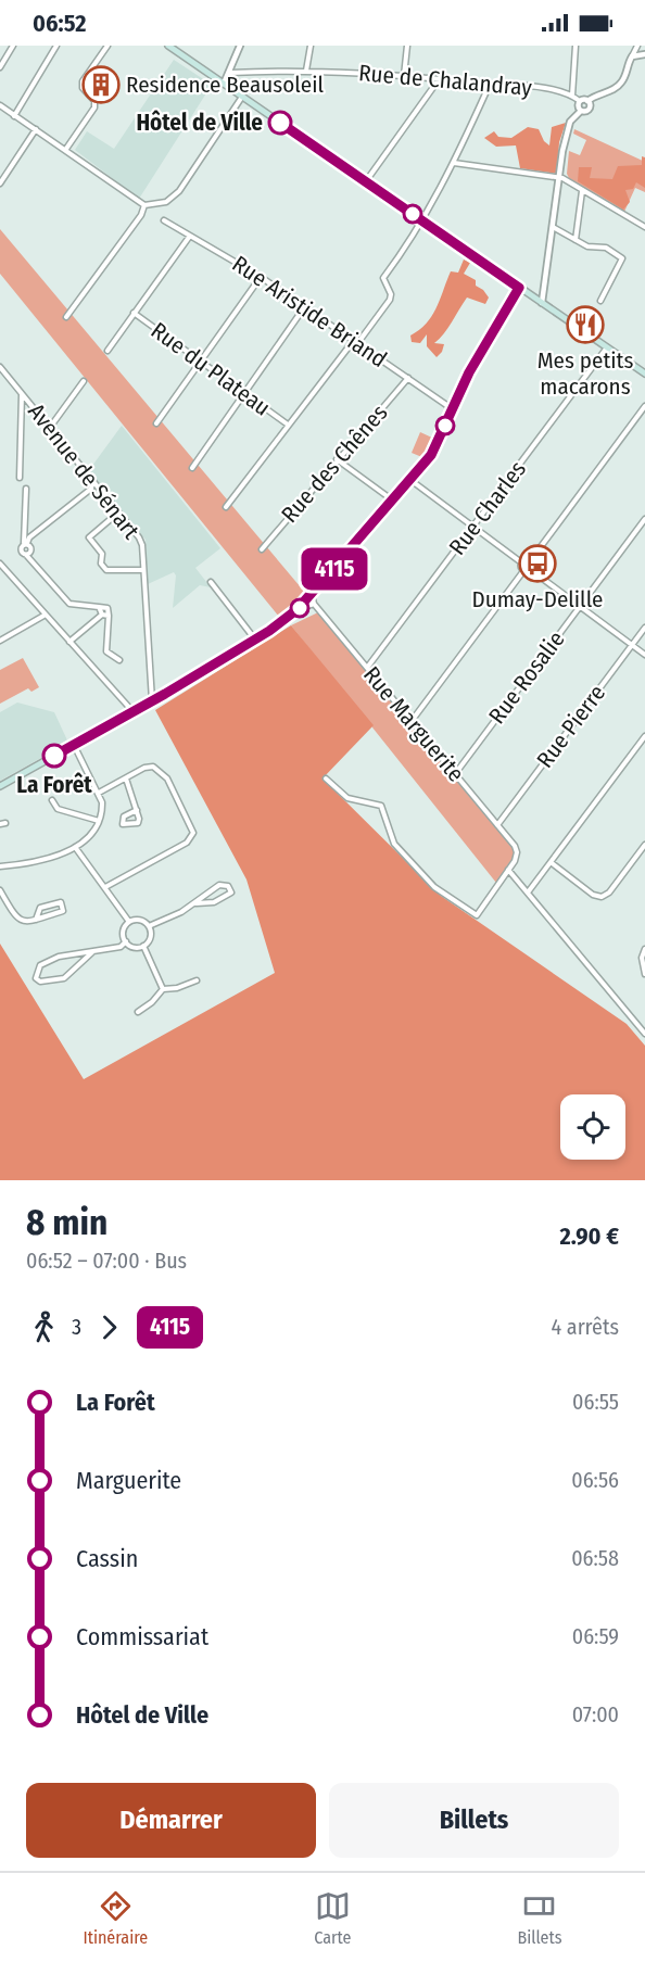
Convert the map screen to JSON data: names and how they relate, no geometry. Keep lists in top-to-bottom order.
{
  "streets": {
    "street": [
      "Rue de Chalandray",
      "Rue Aristide Briand",
      "Rue du Plateau",
      "Rue des Chênes",
      "Avenue de Sénart",
      "Rue Charles",
      "Rue Rosalie",
      "Rue Marguerite",
      "Rue Pierre"
    ]
  },
  "crossings": [
    ["Rue Aristide Briand", "Rue des Chênes"],
    ["Rue Charles", "Rue Marguerite"],
    ["Rue Rosalie", "Rue Marguerite"],
    ["Rue Marguerite", "Rue Pierre"]
  ],
  "places": {
    "building": ["Residence Beausoleil"],
    "other": ["Hôtel de Ville", "La Forêt"],
    "restaurant": ["Mes petits macarons"],
    "bus stop": ["Dumay-Delille"]
  },
  "lines": ["bus line 4115"],
  "page": {
    "status": "06:52",
    "on_map": "4115",
    "heading": ["8 min", "06:52 – 07:00 · Bus", "2.90 €"],
    "legs": ["3", "4115", "4 arrêts"],
    "list": [
      {
        "name": "La Forêt",
        "value": "06:55"
      },
      {
        "name": "Marguerite",
        "value": "06:56"
      },
      {
        "name": "Cassin",
        "value": "06:58"
      },
      {
        "name": "Commissariat",
        "value": "06:59"
      },
      {
        "name": "Hôtel de Ville",
        "value": "07:00"
      }
    ],
    "buttons": ["Démarrer", "Billets"],
    "tabs": ["Itinéraire", "Carte", "Billets"]
  }
}
